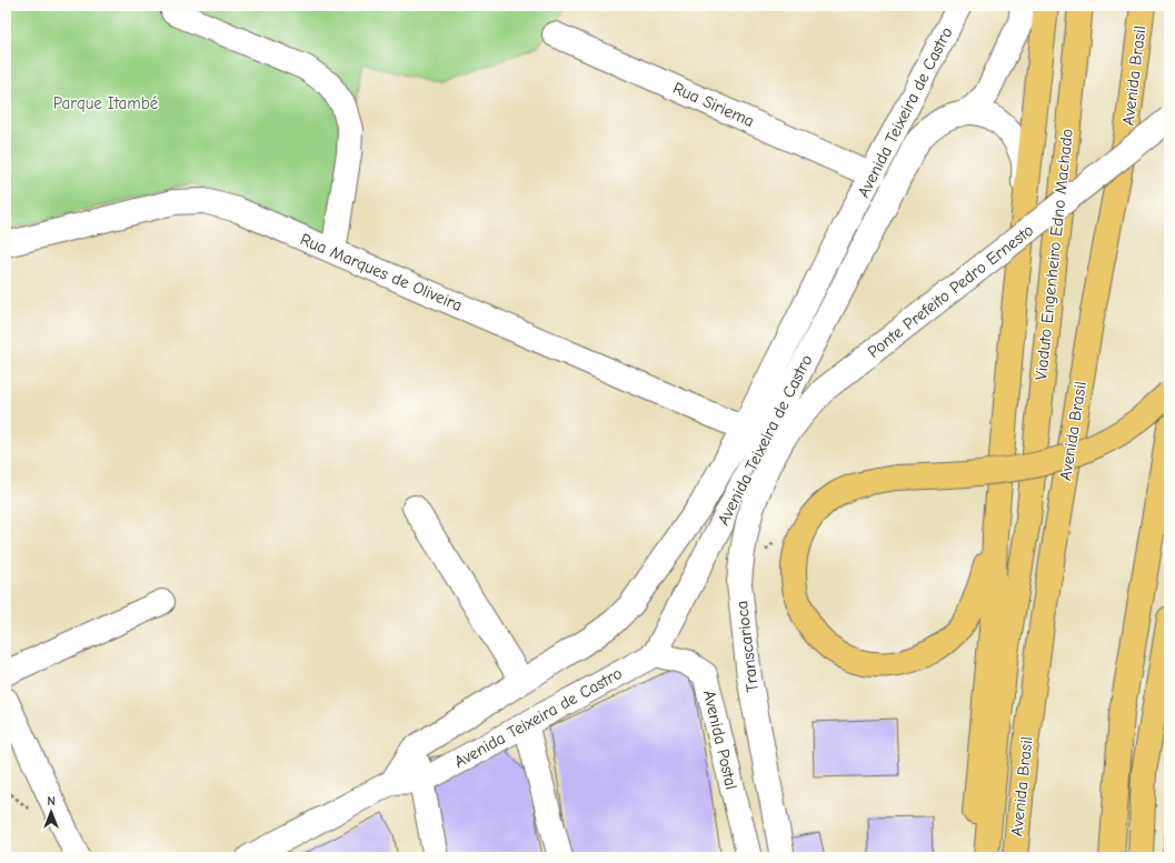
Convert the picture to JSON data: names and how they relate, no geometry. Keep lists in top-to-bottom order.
{
  "streets": {
    "highway": ["Avenida Brasil", "Viaduto Engenheiro Edno Machado"],
    "street": [
      "Rua Siriema",
      "Avenida Teixeira de Castro",
      "Rua Marques de Oliveira",
      "Ponte Prefeito Pedro Ernesto",
      "Transcarioca",
      "Avenida Postal"
    ]
  },
  "crossings": [
    ["Rua Siriema", "Avenida Teixeira de Castro"],
    ["Avenida Teixeira de Castro", "Rua Marques de Oliveira"],
    ["Avenida Teixeira de Castro", "Avenida Postal"],
    ["Ponte Prefeito Pedro Ernesto", "Transcarioca"]
  ],
  "parks": ["Parque Itambé"],
  "north": "top"
}
